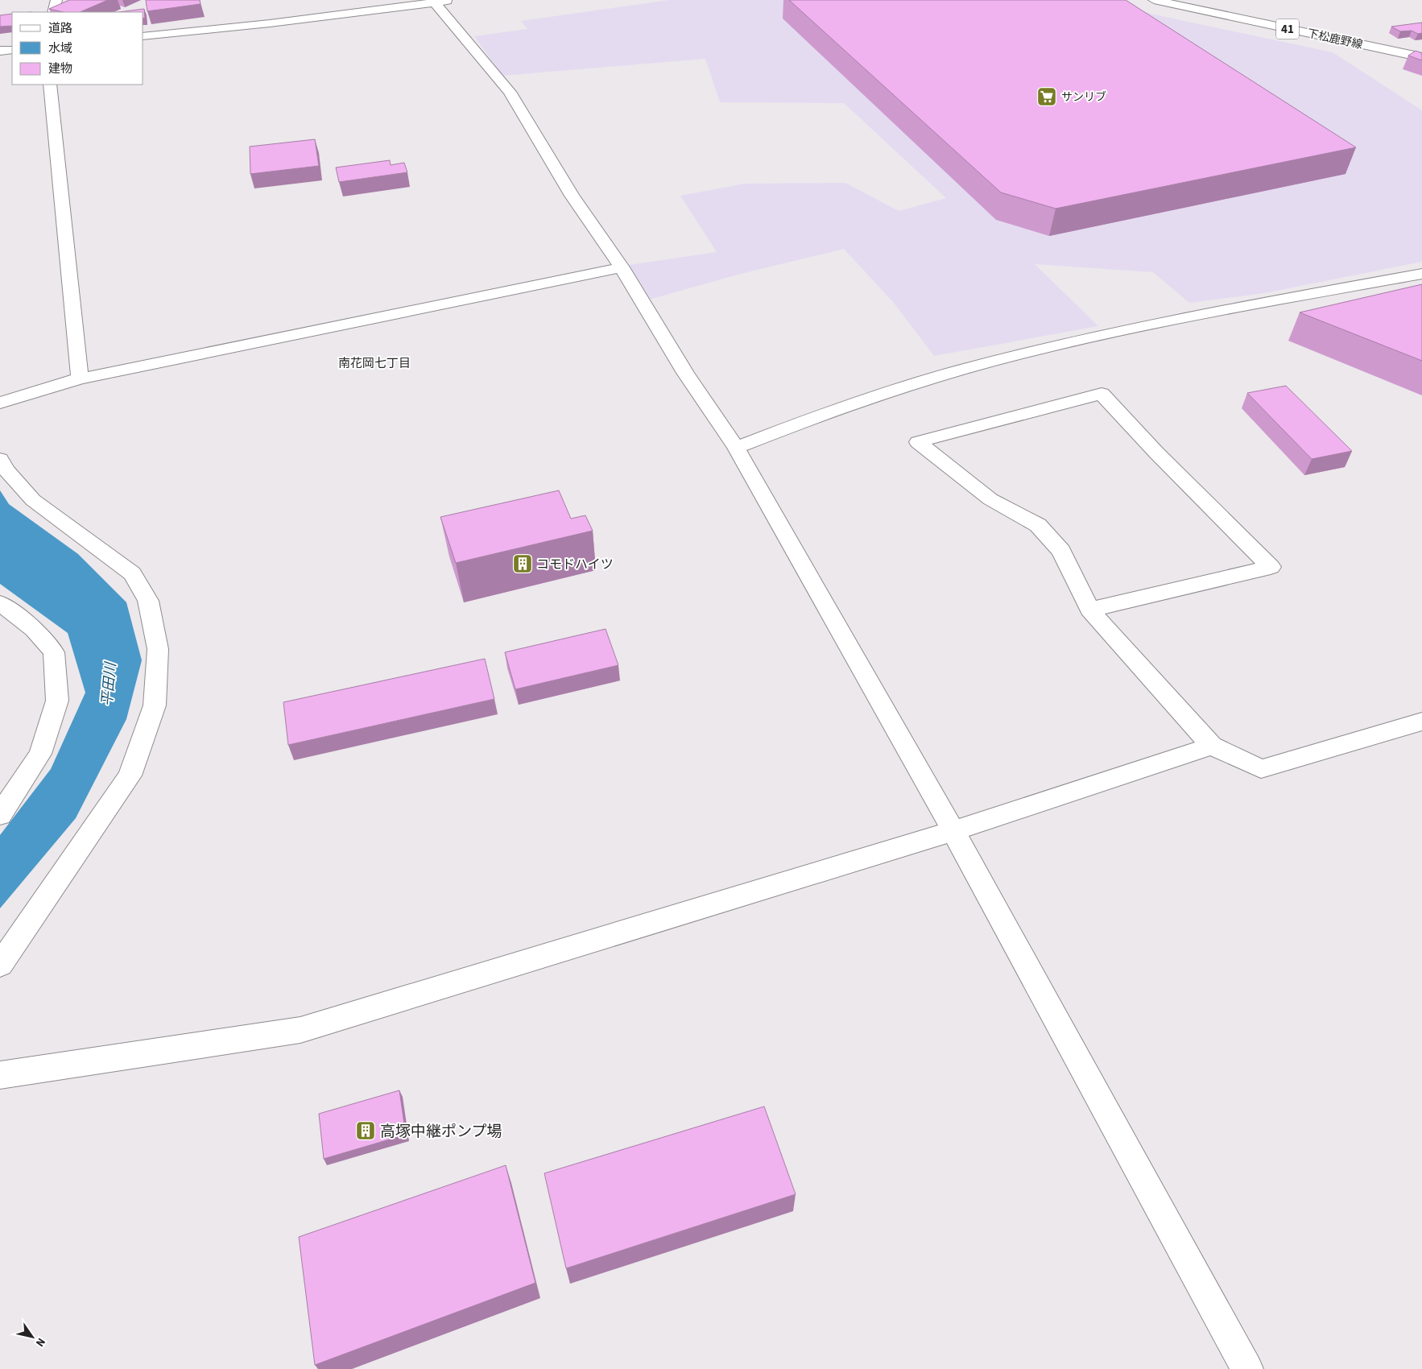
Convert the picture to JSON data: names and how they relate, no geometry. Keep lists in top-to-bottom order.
{
  "streets": {
    "street": ["41", "下松鹿野線"]
  },
  "districts": ["南花岡七丁目"],
  "water": ["平田川"],
  "places": {
    "supermarket": ["サンリブ"],
    "building": ["コモドハイツ", "高塚中継ポンプ場"]
  },
  "legend": ["道路", "水域", "建物"],
  "north": "bottom right"
}
